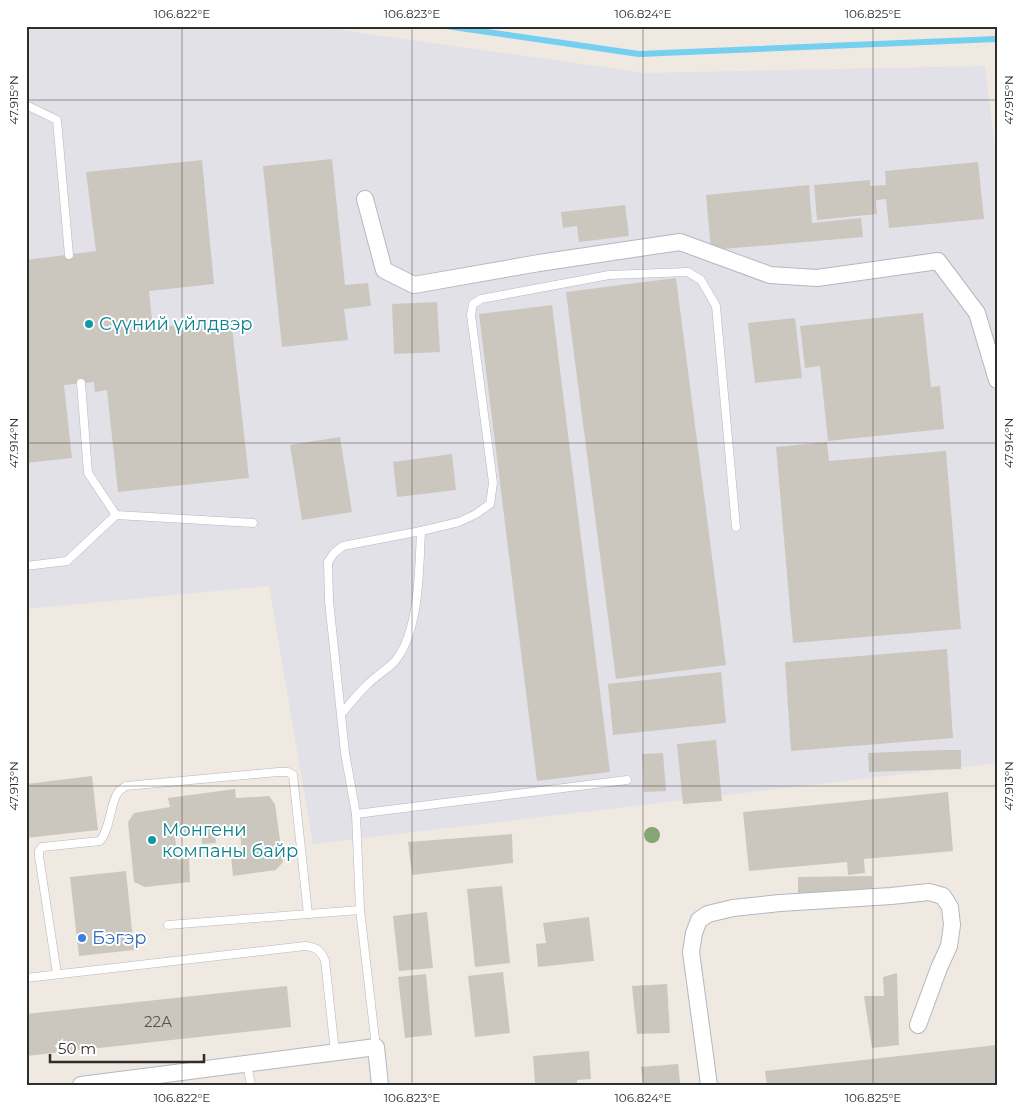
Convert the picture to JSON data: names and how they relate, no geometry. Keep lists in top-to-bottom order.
{
  "places": ["Сүүний үйлдвэр", "Монгени компаны байр", "Бэгэр"],
  "house_numbers": ["22А"],
  "scale_bar": "50 m",
  "coordinates": [
    "106.822°E",
    "106.823°E",
    "106.824°E",
    "106.825°E",
    "47.915°N",
    "47.914°N",
    "47.913°N"
  ]
}
